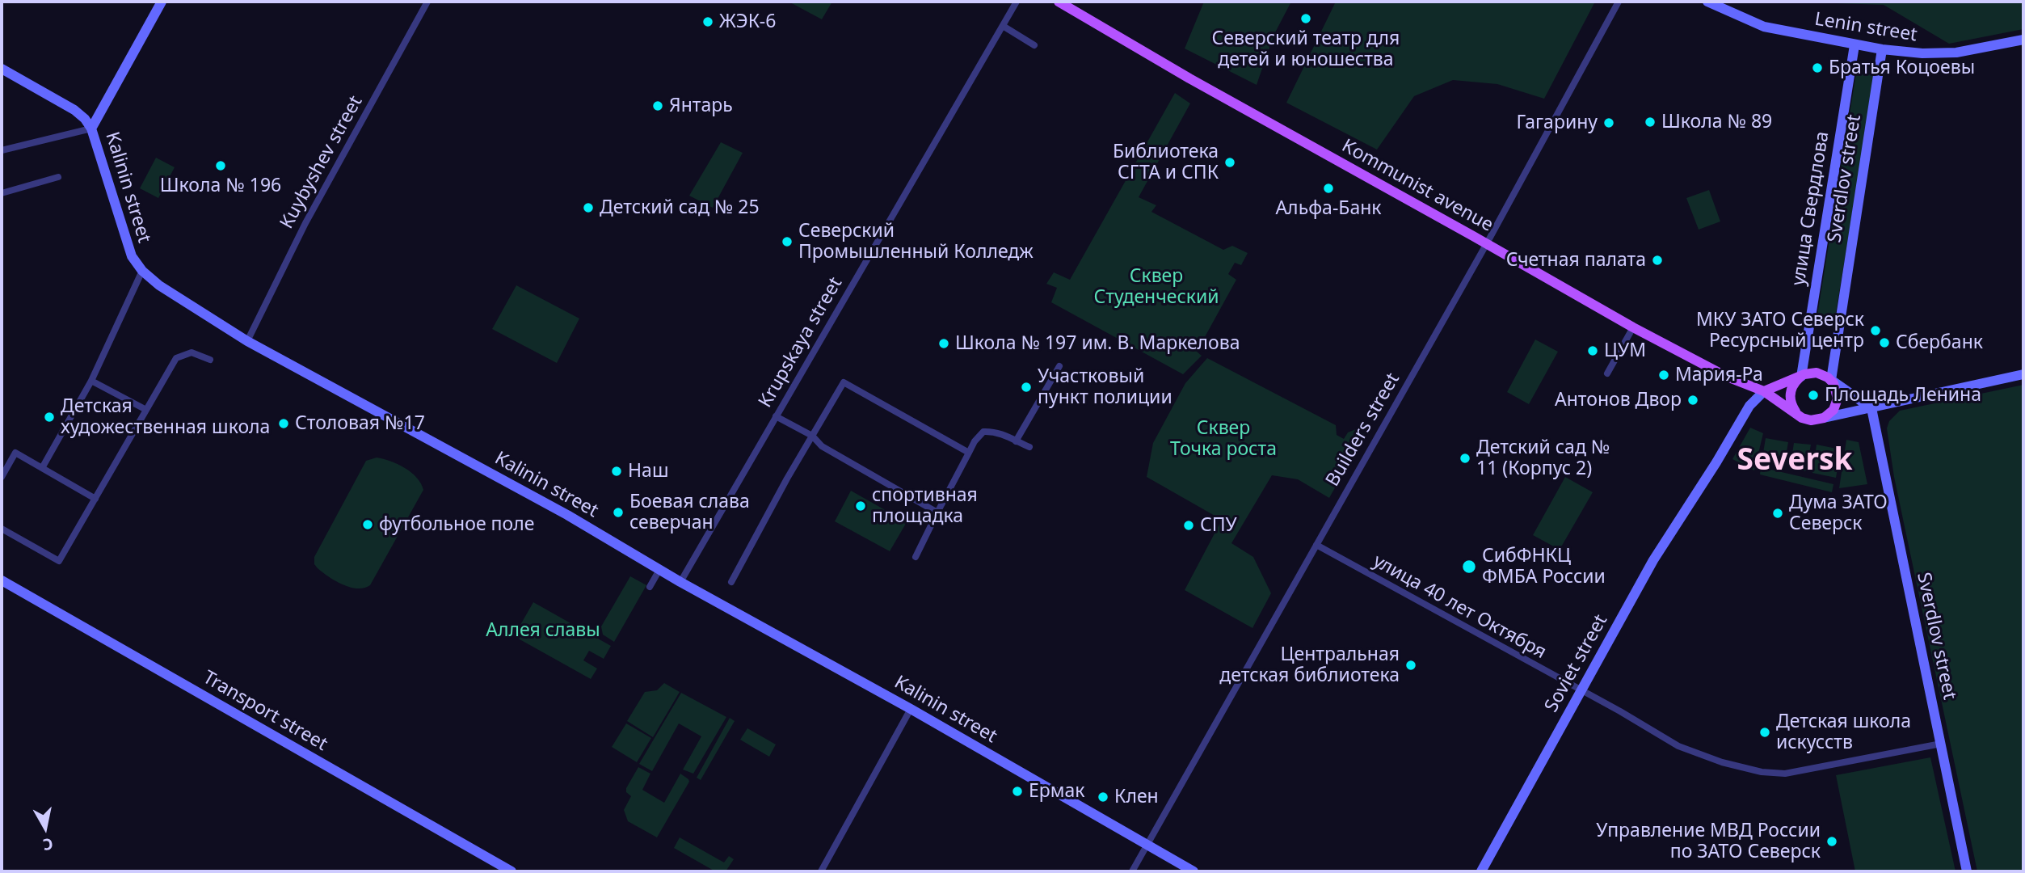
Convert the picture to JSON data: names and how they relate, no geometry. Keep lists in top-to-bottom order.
{
  "streets": {
    "main road": ["Kommunist avenue"],
    "street": [
      "Lenin street",
      "Kuybyshev street",
      "Sverdlov street",
      "Kalinin street",
      "улица Свердлова",
      "Krupskaya street",
      "Builders street",
      "улица 40 лет Октября",
      "Soviet street",
      "Transport street"
    ]
  },
  "crossings": [
    ["Lenin street", "Sverdlov street"],
    ["Lenin street", "улица Свердлова"],
    ["Kuybyshev street", "Kalinin street"],
    ["Sverdlov street", "улица Свердлова"],
    ["Sverdlov street", "улица 40 лет Октября"],
    ["Kommunist avenue", "Builders street"],
    ["Kommunist avenue", "Soviet street"],
    ["Kalinin street", "Krupskaya street"],
    ["Kalinin street", "Builders street"],
    ["Builders street", "улица 40 лет Октября"],
    ["улица 40 лет Октября", "Soviet street"]
  ],
  "districts": ["Seversk"],
  "parks": ["Сквер Студенческий", "Сквер Точка роста", "Аллея славы"],
  "places": [
    "Северский театр для детей и юношества",
    "ЖЭК-6",
    "Братья Коцоевы",
    "Янтарь",
    "Школа № 89",
    "Гагарину",
    "Библиотека СГТА и СПК",
    "Школа № 196",
    "Альфа-Банк",
    "Детский сад № 25",
    "Северский Промышленный Колледж",
    "Счетная палата",
    "МКУ ЗАТО Северск Ресурсный центр",
    "Сбербанк",
    "Школа № 197 им. В. Маркелова",
    "ЦУМ",
    "Мария-Ра",
    "Участковый пункт полиции",
    "Площадь Ленина",
    "Антонов Двор",
    "Детская художественная школа",
    "Столовая №17",
    "Детский сад № 11 (Корпус 2)",
    "Наш",
    "спортивная площадка",
    "Боевая слава северчан",
    "Дума ЗАТО Северск",
    "футбольное поле",
    "СПУ",
    "СибФНКЦ ФМБА России",
    "Центральная детская библиотека",
    "Детская школа искусств",
    "Ермак",
    "Клен",
    "Управление МВД России по ЗАТО Северск"
  ],
  "north": "bottom"
}
